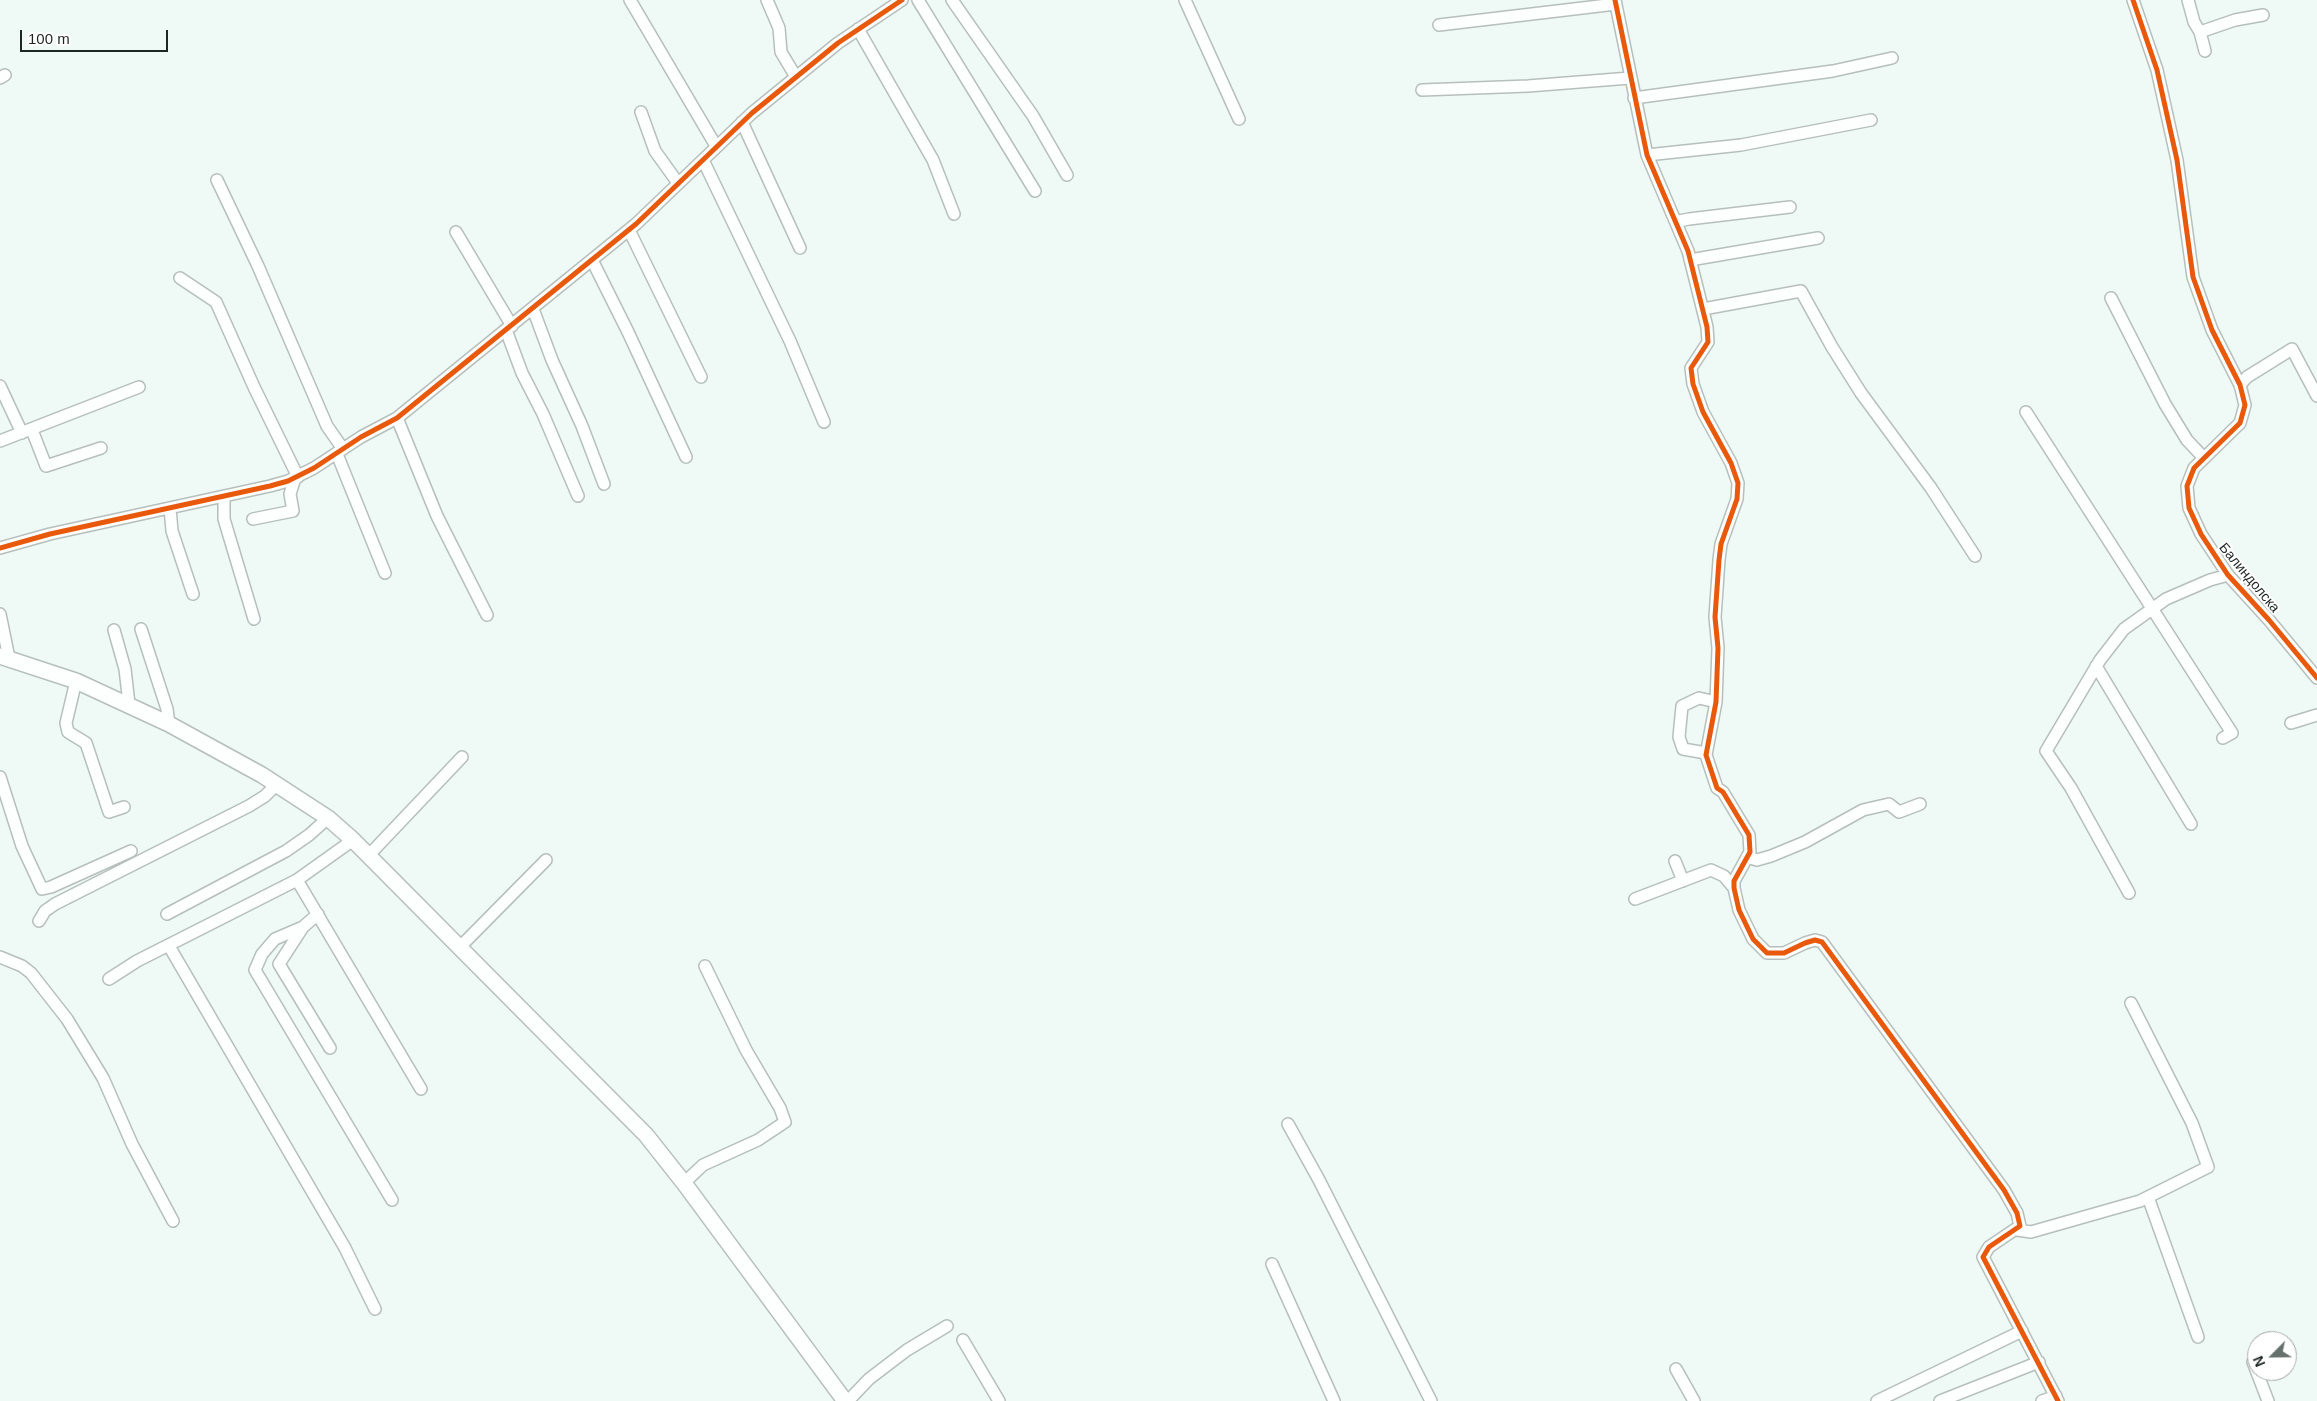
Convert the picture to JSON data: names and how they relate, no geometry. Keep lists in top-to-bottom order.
{
  "streets": {
    "street": ["Балиндолска"]
  },
  "scale_bar": "100 m",
  "north": "bottom left"
}
